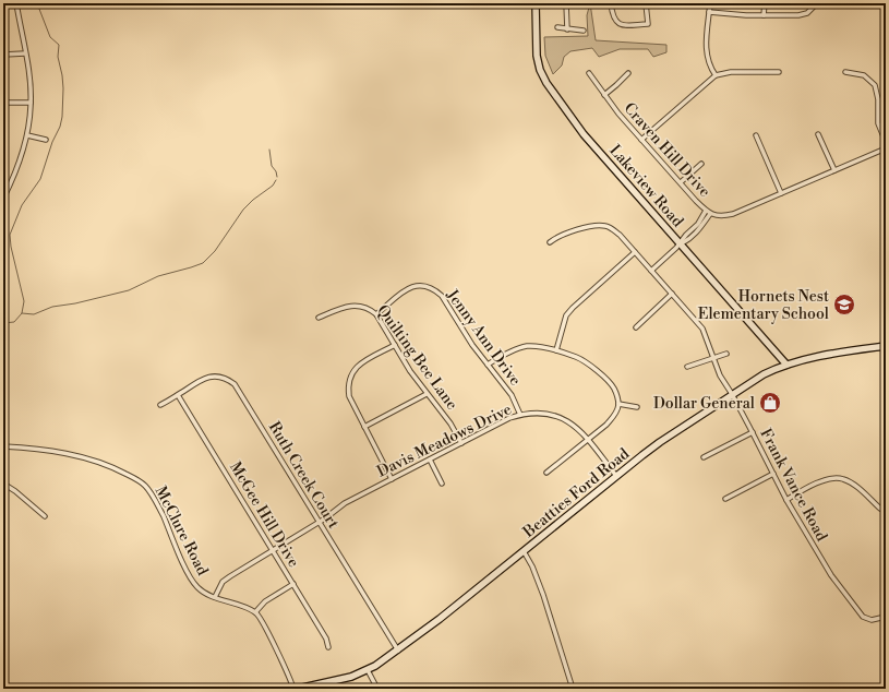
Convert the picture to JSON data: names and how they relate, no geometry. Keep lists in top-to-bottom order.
{
  "streets": {
    "main road": ["Lakeview Road", "Beatties Ford Road"],
    "street": [
      "Craven Hill Drive",
      "Jenny Ann Drive",
      "Quilting Bee Lane",
      "Davis Meadows Drive",
      "Ruth Creek Court",
      "Frank Vance Road",
      "McGee Hill Drive",
      "McClure Road"
    ]
  },
  "crossings": [
    ["Lakeview Road", "Beatties Ford Road"],
    ["Jenny Ann Drive", "Quilting Bee Lane"],
    ["Jenny Ann Drive", "Davis Meadows Drive"],
    ["Quilting Bee Lane", "Davis Meadows Drive"],
    ["Davis Meadows Drive", "Ruth Creek Court"],
    ["Davis Meadows Drive", "Beatties Ford Road"],
    ["Davis Meadows Drive", "McGee Hill Drive"],
    ["Davis Meadows Drive", "McClure Road"],
    ["Ruth Creek Court", "Beatties Ford Road"],
    ["Ruth Creek Court", "McGee Hill Drive"],
    ["Frank Vance Road", "Beatties Ford Road"]
  ],
  "places": {
    "school or university": ["Hornets Nest Elementary School"],
    "shop": ["Dollar General"]
  }
}
